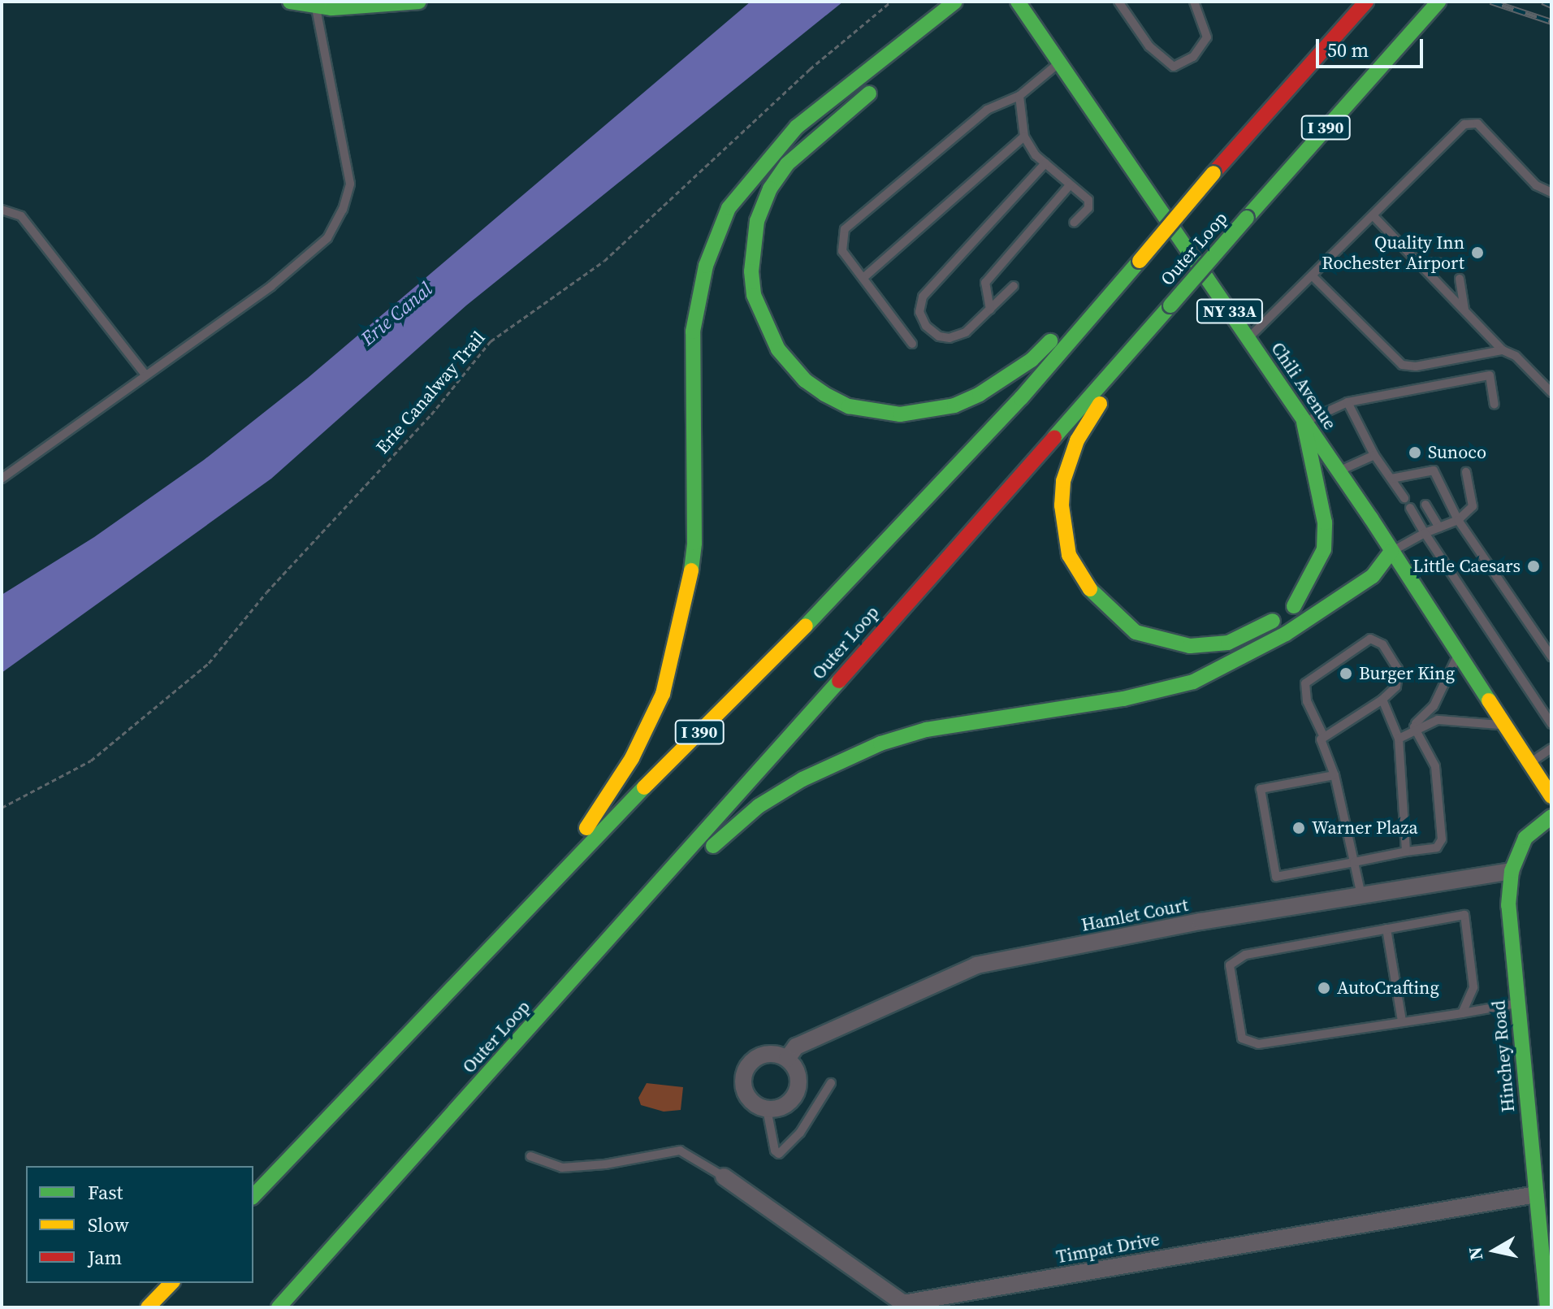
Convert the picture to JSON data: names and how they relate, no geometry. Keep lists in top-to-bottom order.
{
  "streets": {
    "main road": [
      "I 390",
      "Outer Loop",
      "NY 33A",
      "Chili Avenue",
      "Hinchey Road"
    ],
    "street": ["Hamlet Court", "Timpat Drive"],
    "path": ["Erie Canalway Trail"]
  },
  "crossings": [
    ["Hamlet Court", "Hinchey Road"],
    ["Hinchey Road", "Timpat Drive"]
  ],
  "water": ["Erie Canal"],
  "places": [
    "Quality Inn Rochester Airport",
    "Sunoco",
    "Little Caesars",
    "Burger King",
    "Warner Plaza",
    "AutoCrafting"
  ],
  "legend": ["Fast", "Slow", "Jam"],
  "scale_bar": "50 m",
  "north": "left"
}
